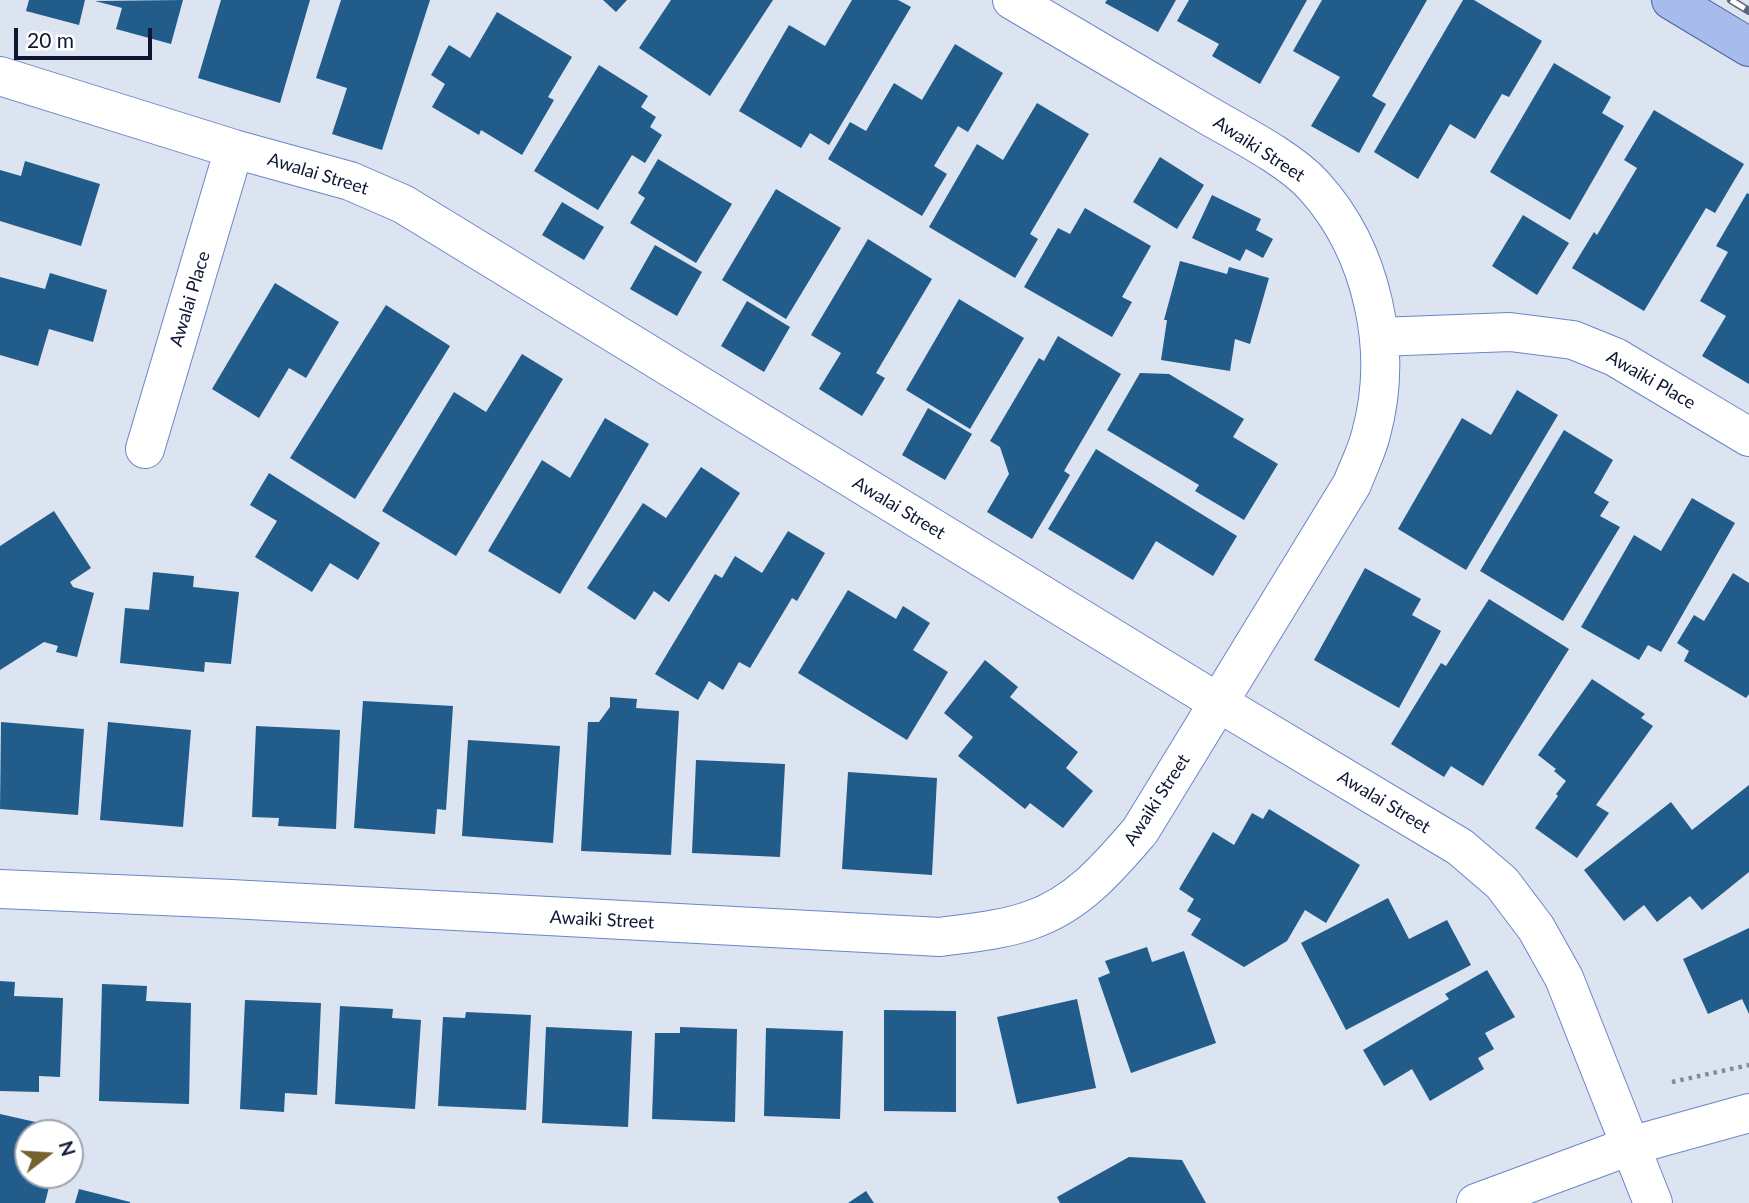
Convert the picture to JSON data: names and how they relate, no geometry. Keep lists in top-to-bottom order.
{
  "streets": {
    "street": [
      "Awaiki Street",
      "Awalai Street",
      "Awalai Place",
      "Awaiki Place"
    ]
  },
  "crossings": [
    ["Awaiki Street", "Awalai Street"],
    ["Awaiki Street", "Awaiki Place"],
    ["Awalai Street", "Awalai Place"]
  ],
  "scale_bar": "20 m",
  "north": "right"
}
